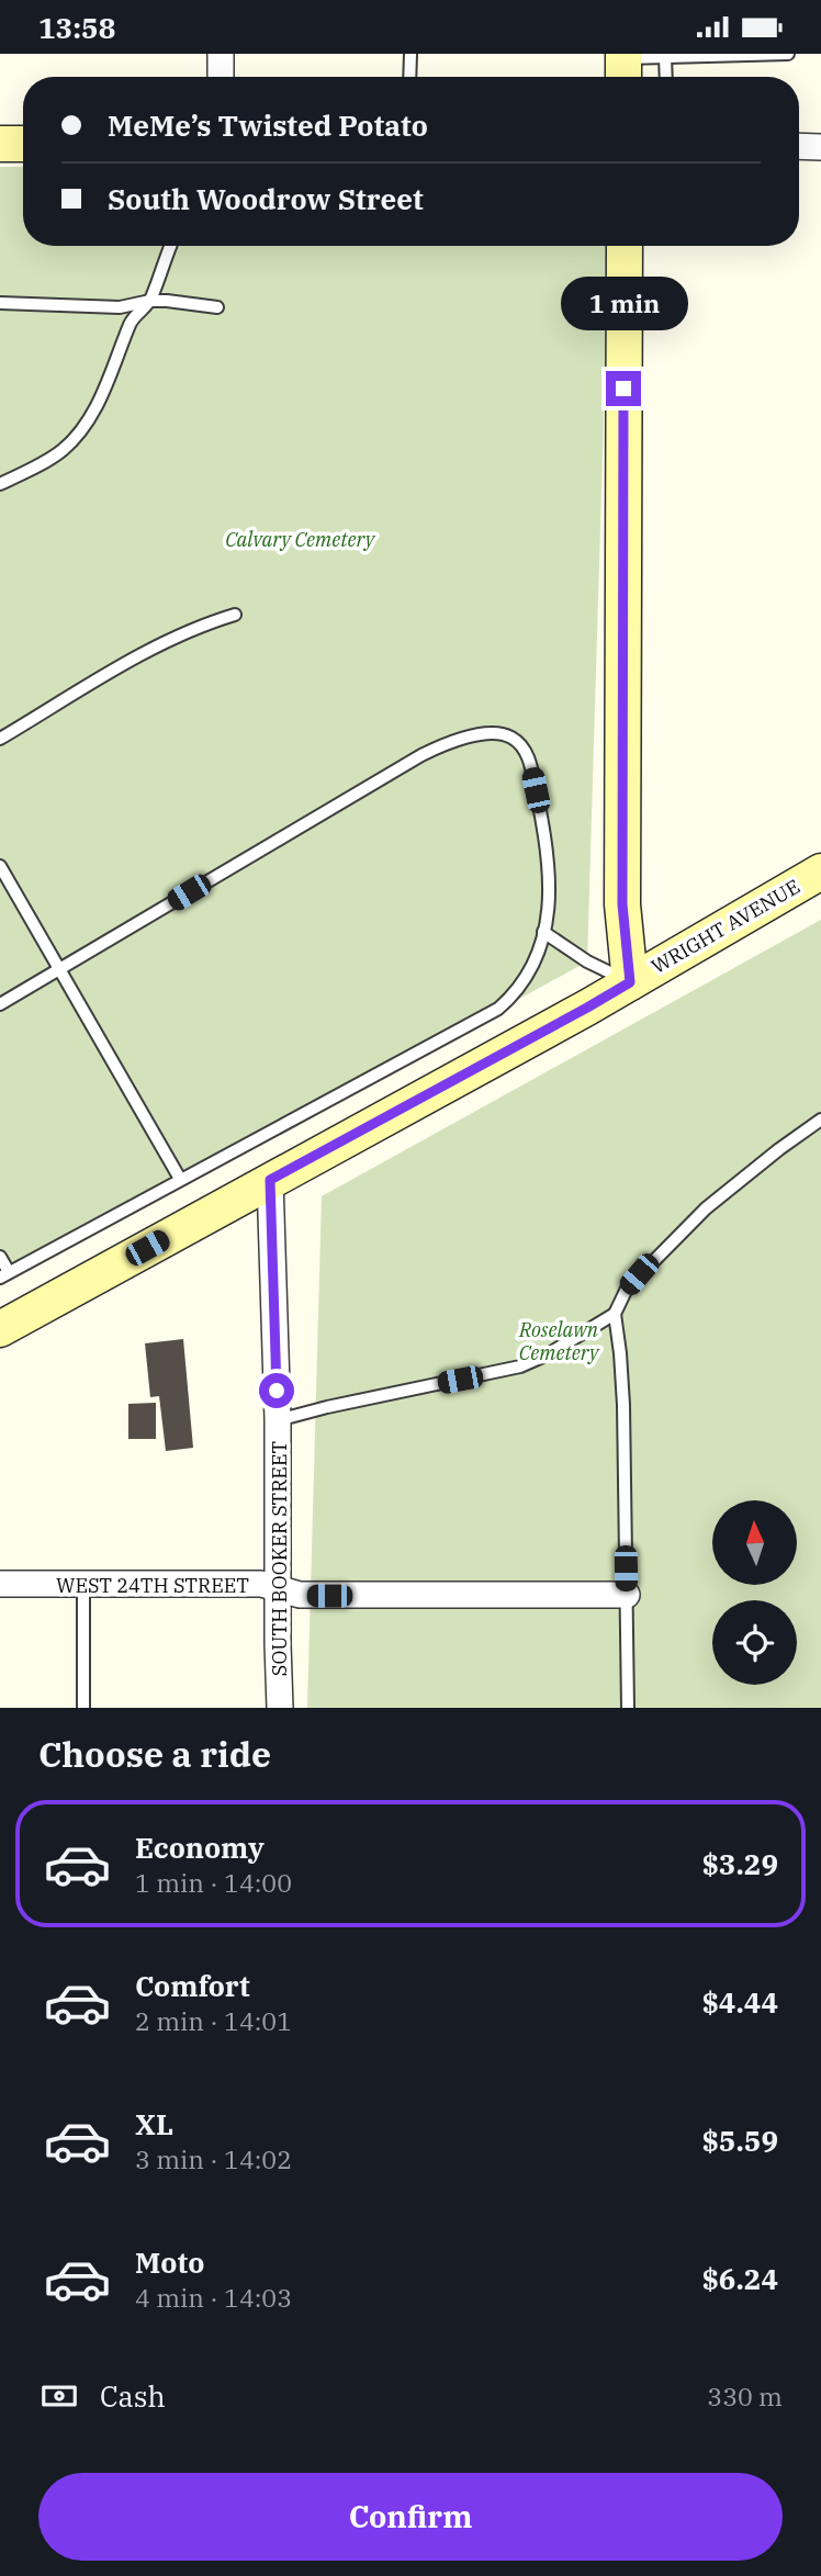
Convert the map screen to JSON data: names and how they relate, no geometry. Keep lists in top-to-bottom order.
{
  "streets": {
    "main road": ["WRIGHT AVENUE"],
    "street": ["SOUTH BOOKER STREET", "WEST 24TH STREET"]
  },
  "crossings": [
    ["WRIGHT AVENUE", "SOUTH BOOKER STREET"],
    ["SOUTH BOOKER STREET", "WEST 24TH STREET"]
  ],
  "parks": ["Calvary Cemetery", "Roselawn Cemetery"],
  "north": "top",
  "page": {
    "status": "13:58",
    "banner": ["MeMe’s Twisted Potato", "South Woodrow Street"],
    "bubble": "1 min",
    "heading": "Choose a ride",
    "list": [
      {
        "name": "Economy",
        "note": "1 min · 14:00",
        "value": "$3.29"
      },
      {
        "name": "Comfort",
        "note": "2 min · 14:01",
        "value": "$4.44"
      },
      {
        "name": "XL",
        "note": "3 min · 14:02",
        "value": "$5.59"
      },
      {
        "name": "Moto",
        "note": "4 min · 14:03",
        "value": "$6.24"
      }
    ],
    "pay": ["Cash", "330 m"],
    "buttons": "Confirm"
  }
}
